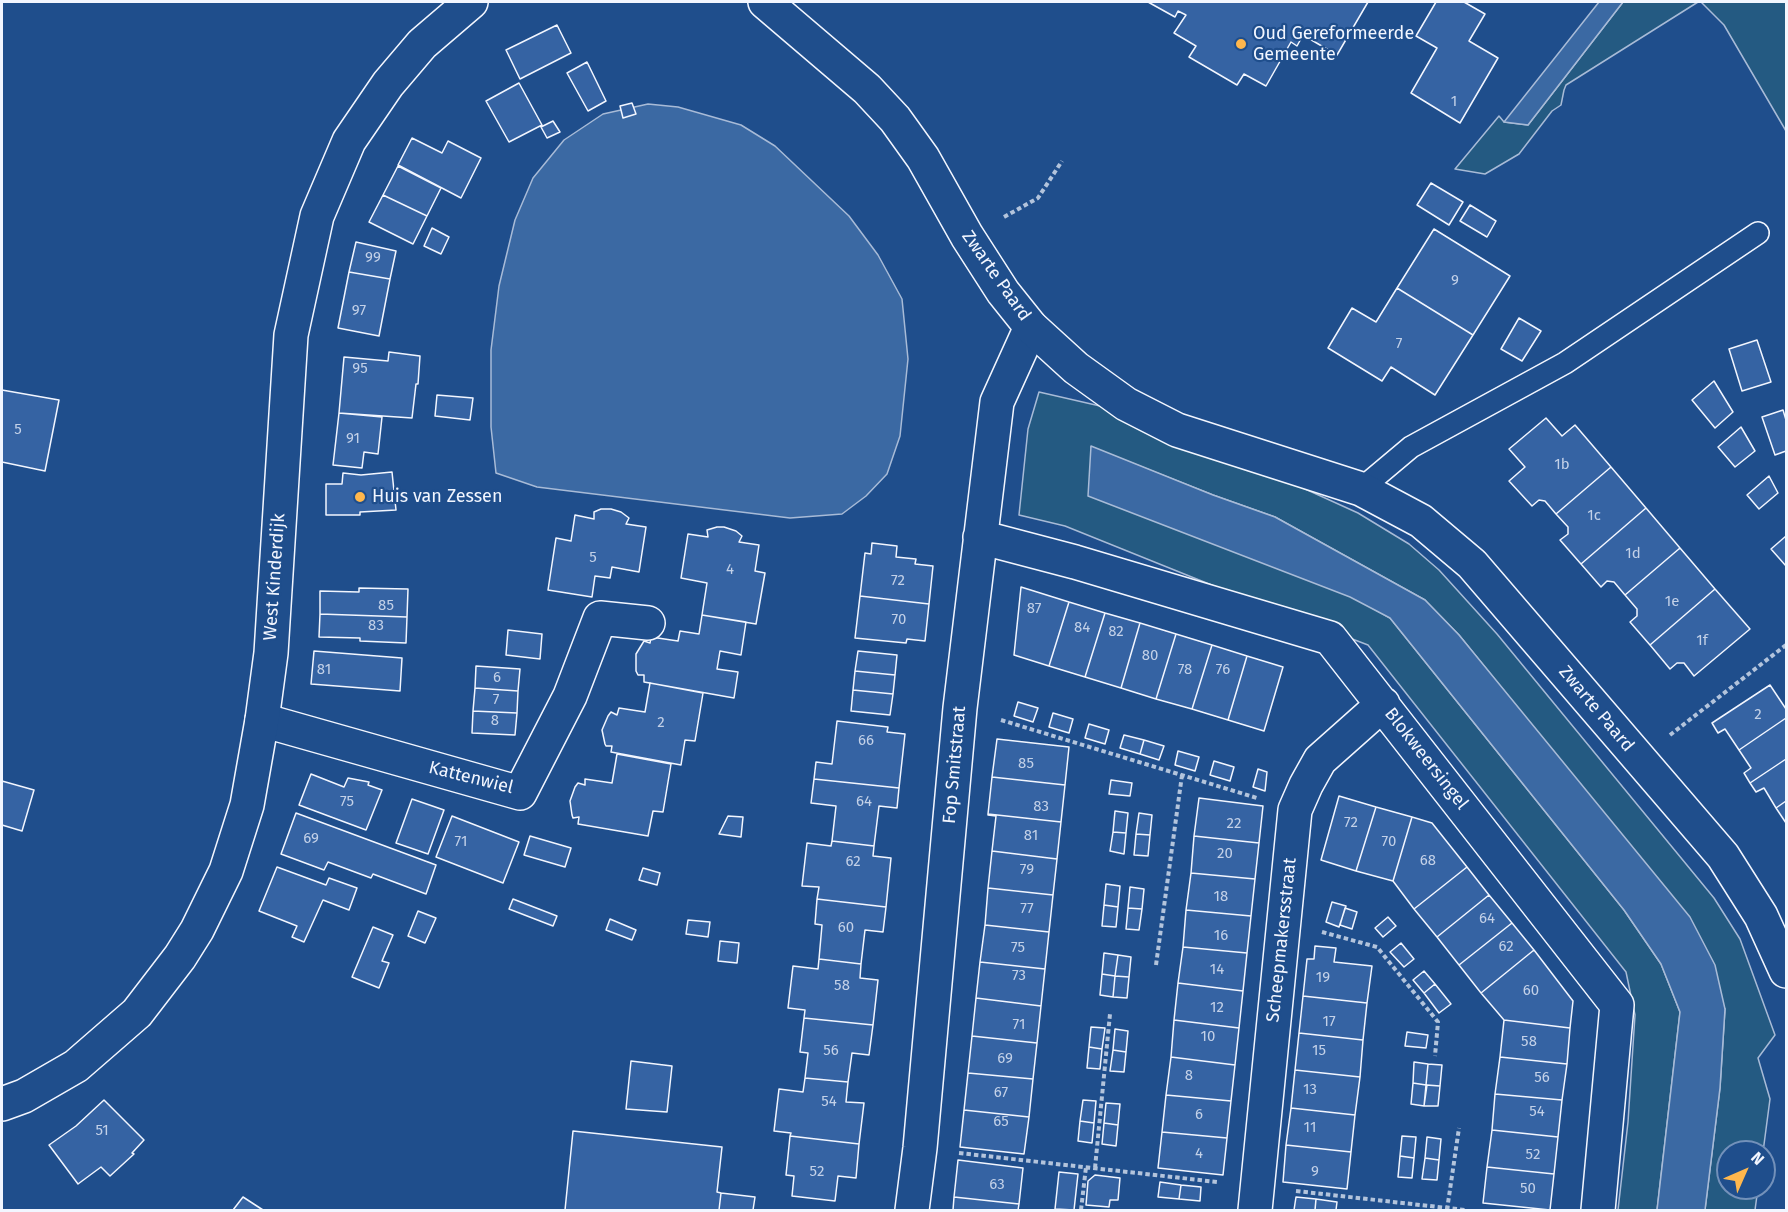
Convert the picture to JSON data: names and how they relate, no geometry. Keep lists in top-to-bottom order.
{
  "streets": {
    "street": [
      "Zwarte Paard",
      "West Kinderdijk",
      "Blokweersingel",
      "Fop Smitstraat",
      "Kattenwiel",
      "Scheepmakersstraat"
    ]
  },
  "crossings": [
    ["Zwarte Paard", "Fop Smitstraat"],
    ["West Kinderdijk", "Kattenwiel"],
    ["Blokweersingel", "Fop Smitstraat"],
    ["Blokweersingel", "Scheepmakersstraat"]
  ],
  "places": ["Oud Gereformeerde Gemeente", "Huis van Zessen"],
  "house_numbers": [
    "1",
    "99",
    "9",
    "97",
    "7",
    "95",
    "5",
    "91",
    "1b",
    "1c",
    "1d",
    "5",
    "4",
    "72",
    "1e",
    "85",
    "87",
    "70",
    "83",
    "84",
    "82",
    "1f",
    "80",
    "81",
    "78",
    "76",
    "6",
    "7",
    "2",
    "8",
    "2",
    "66",
    "85",
    "75",
    "64",
    "83",
    "72",
    "22",
    "81",
    "69",
    "71",
    "70",
    "20",
    "68",
    "62",
    "79",
    "18",
    "77",
    "64",
    "60",
    "16",
    "62",
    "75",
    "14",
    "73",
    "19",
    "58",
    "60",
    "12",
    "17",
    "71",
    "10",
    "58",
    "56",
    "15",
    "69",
    "8",
    "56",
    "13",
    "67",
    "54",
    "54",
    "6",
    "65",
    "11",
    "51",
    "4",
    "52",
    "52",
    "9",
    "63",
    "50"
  ],
  "north": "top right"
}
